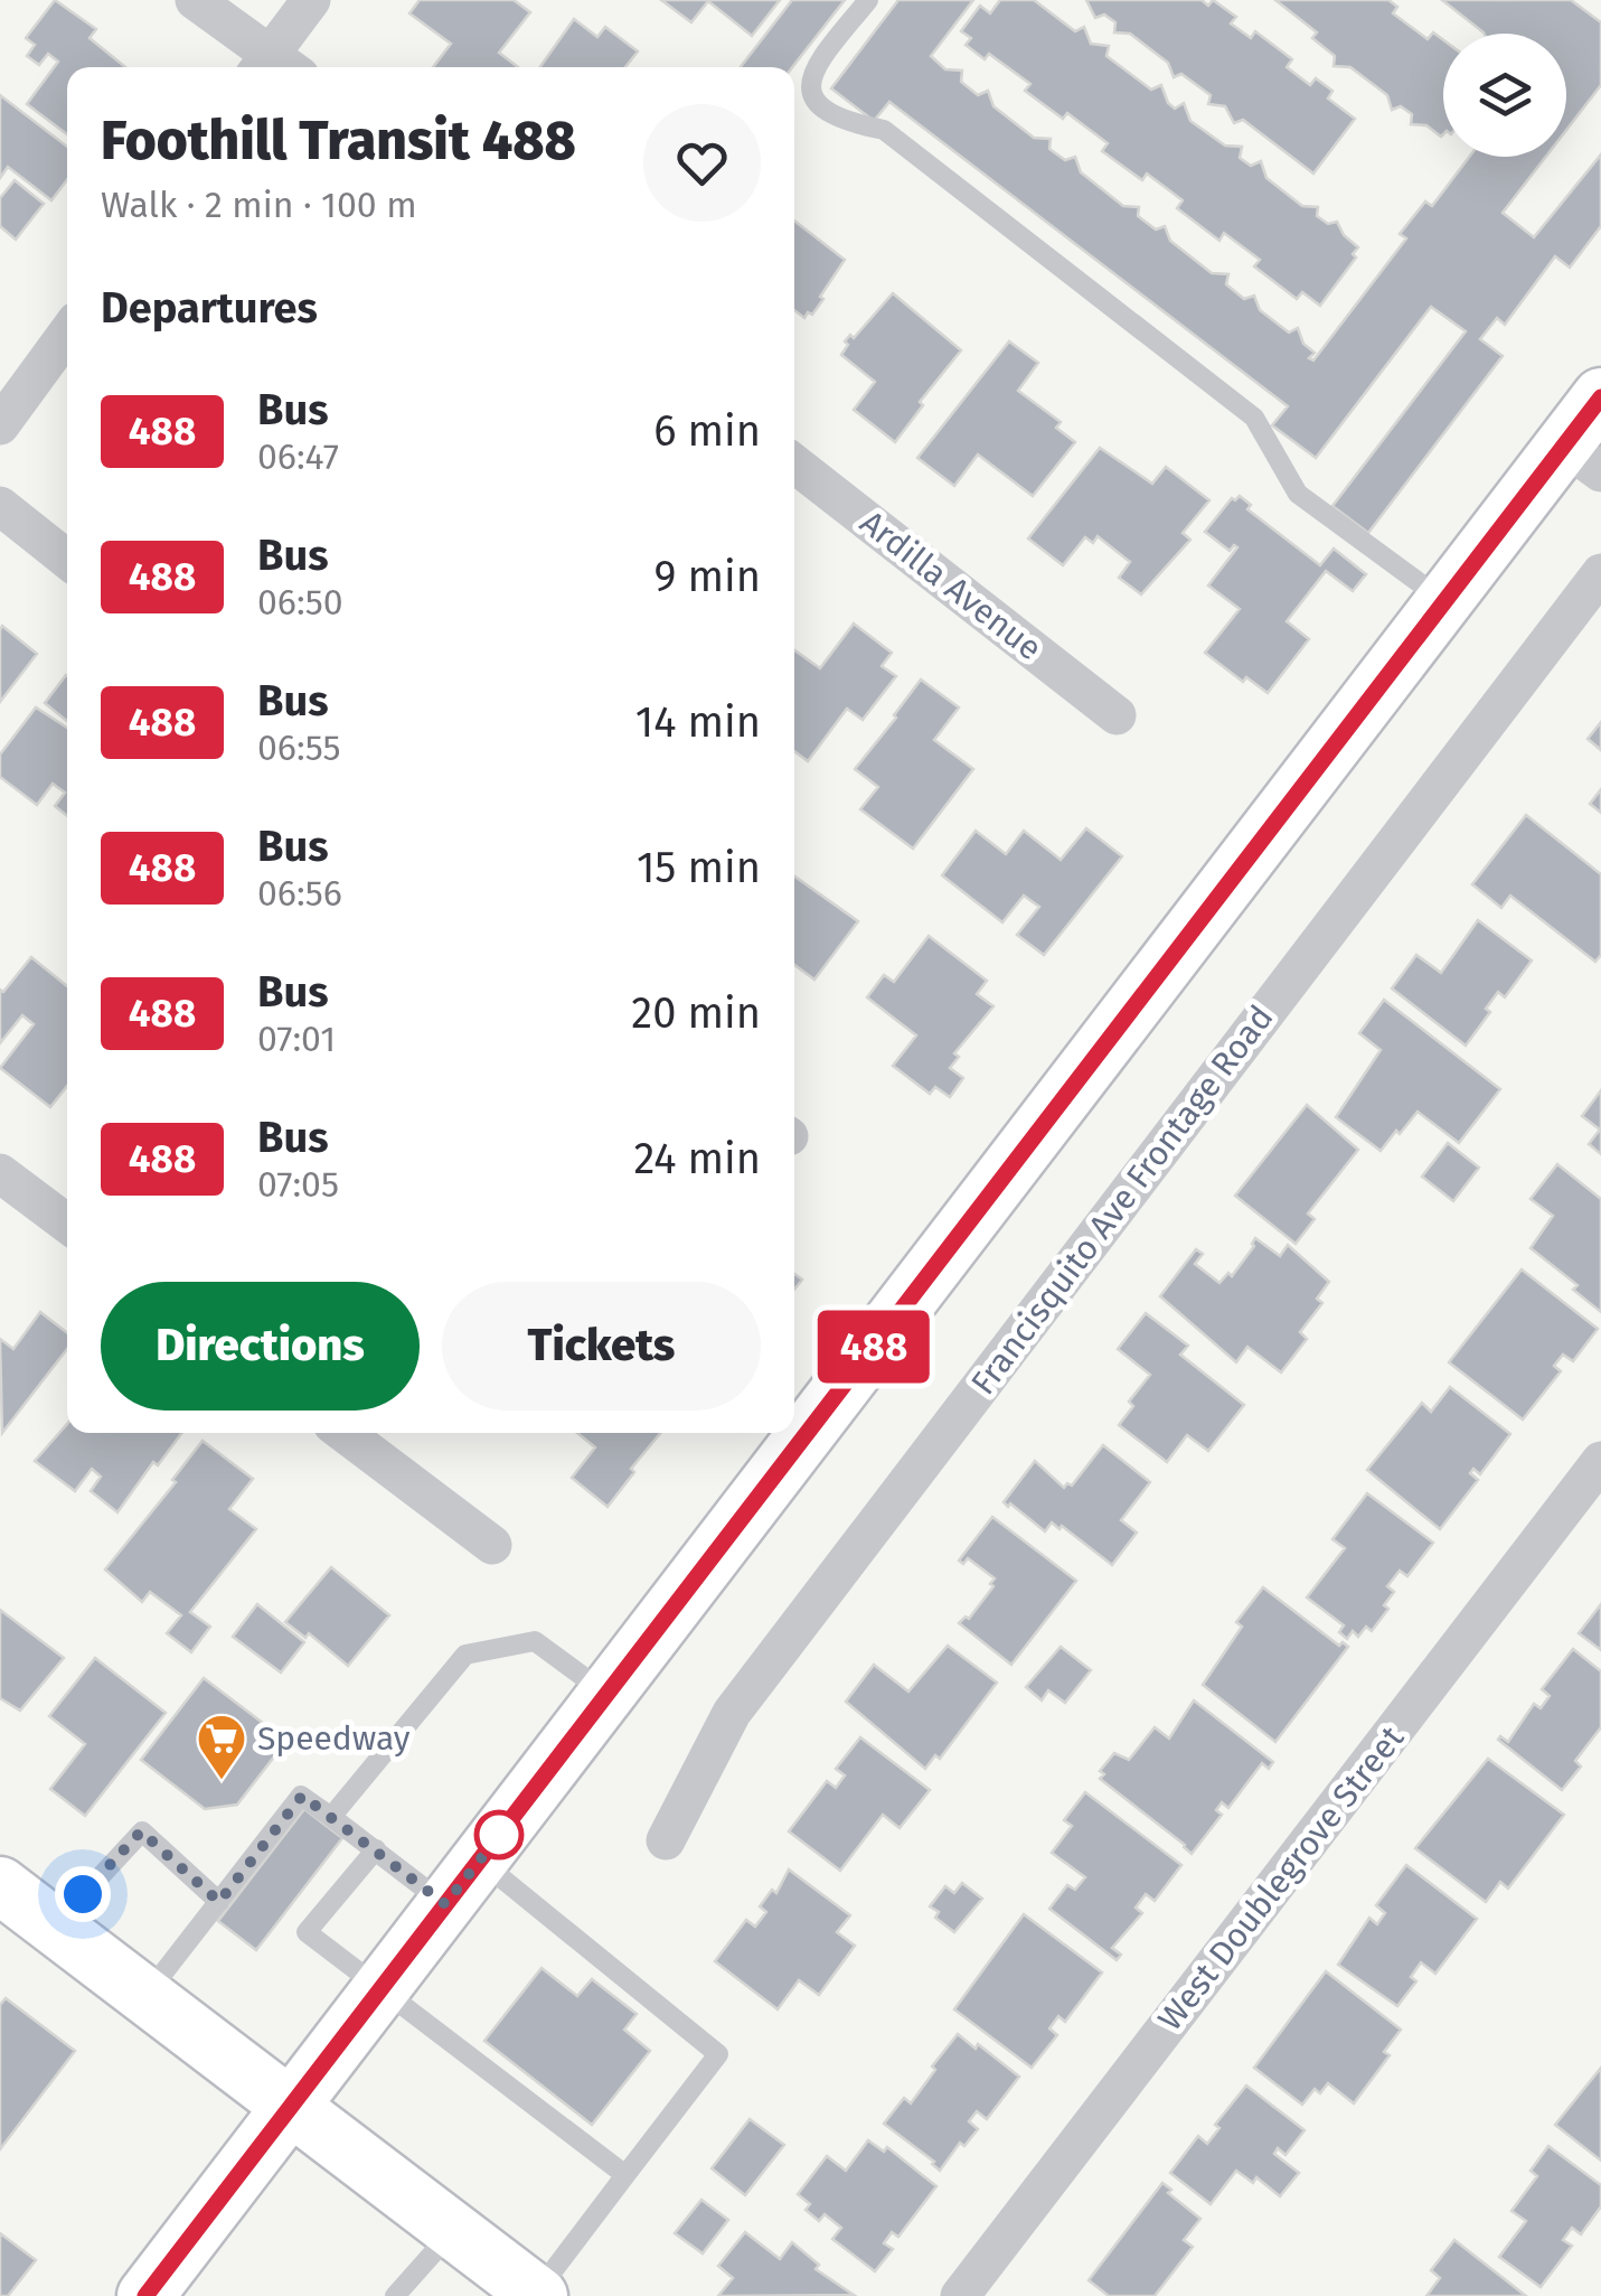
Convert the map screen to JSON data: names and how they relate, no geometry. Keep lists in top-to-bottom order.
{
  "streets": {
    "street": ["Ardilla Avenue", "Francisquito Ave Frontage Road", "West Doublegrove Street"]
  },
  "places": {
    "supermarket": ["Speedway"]
  },
  "lines": ["bus line 488"],
  "page": {
    "on_map": "488",
    "heading": [
      ["Foothill Transit 488", "Walk · 2 min · 100 m"],
      "Departures"
    ],
    "list": [
      {
        "mark": "488",
        "name": "Bus",
        "note": "06:47",
        "value": "6 min"
      },
      {
        "mark": "488",
        "name": "Bus",
        "note": "06:50",
        "value": "9 min"
      },
      {
        "mark": "488",
        "name": "Bus",
        "note": "06:55",
        "value": "14 min"
      },
      {
        "mark": "488",
        "name": "Bus",
        "note": "06:56",
        "value": "15 min"
      },
      {
        "mark": "488",
        "name": "Bus",
        "note": "07:01",
        "value": "20 min"
      },
      {
        "mark": "488",
        "name": "Bus",
        "note": "07:05",
        "value": "24 min"
      }
    ],
    "buttons": ["Directions", "Tickets"]
  }
}
